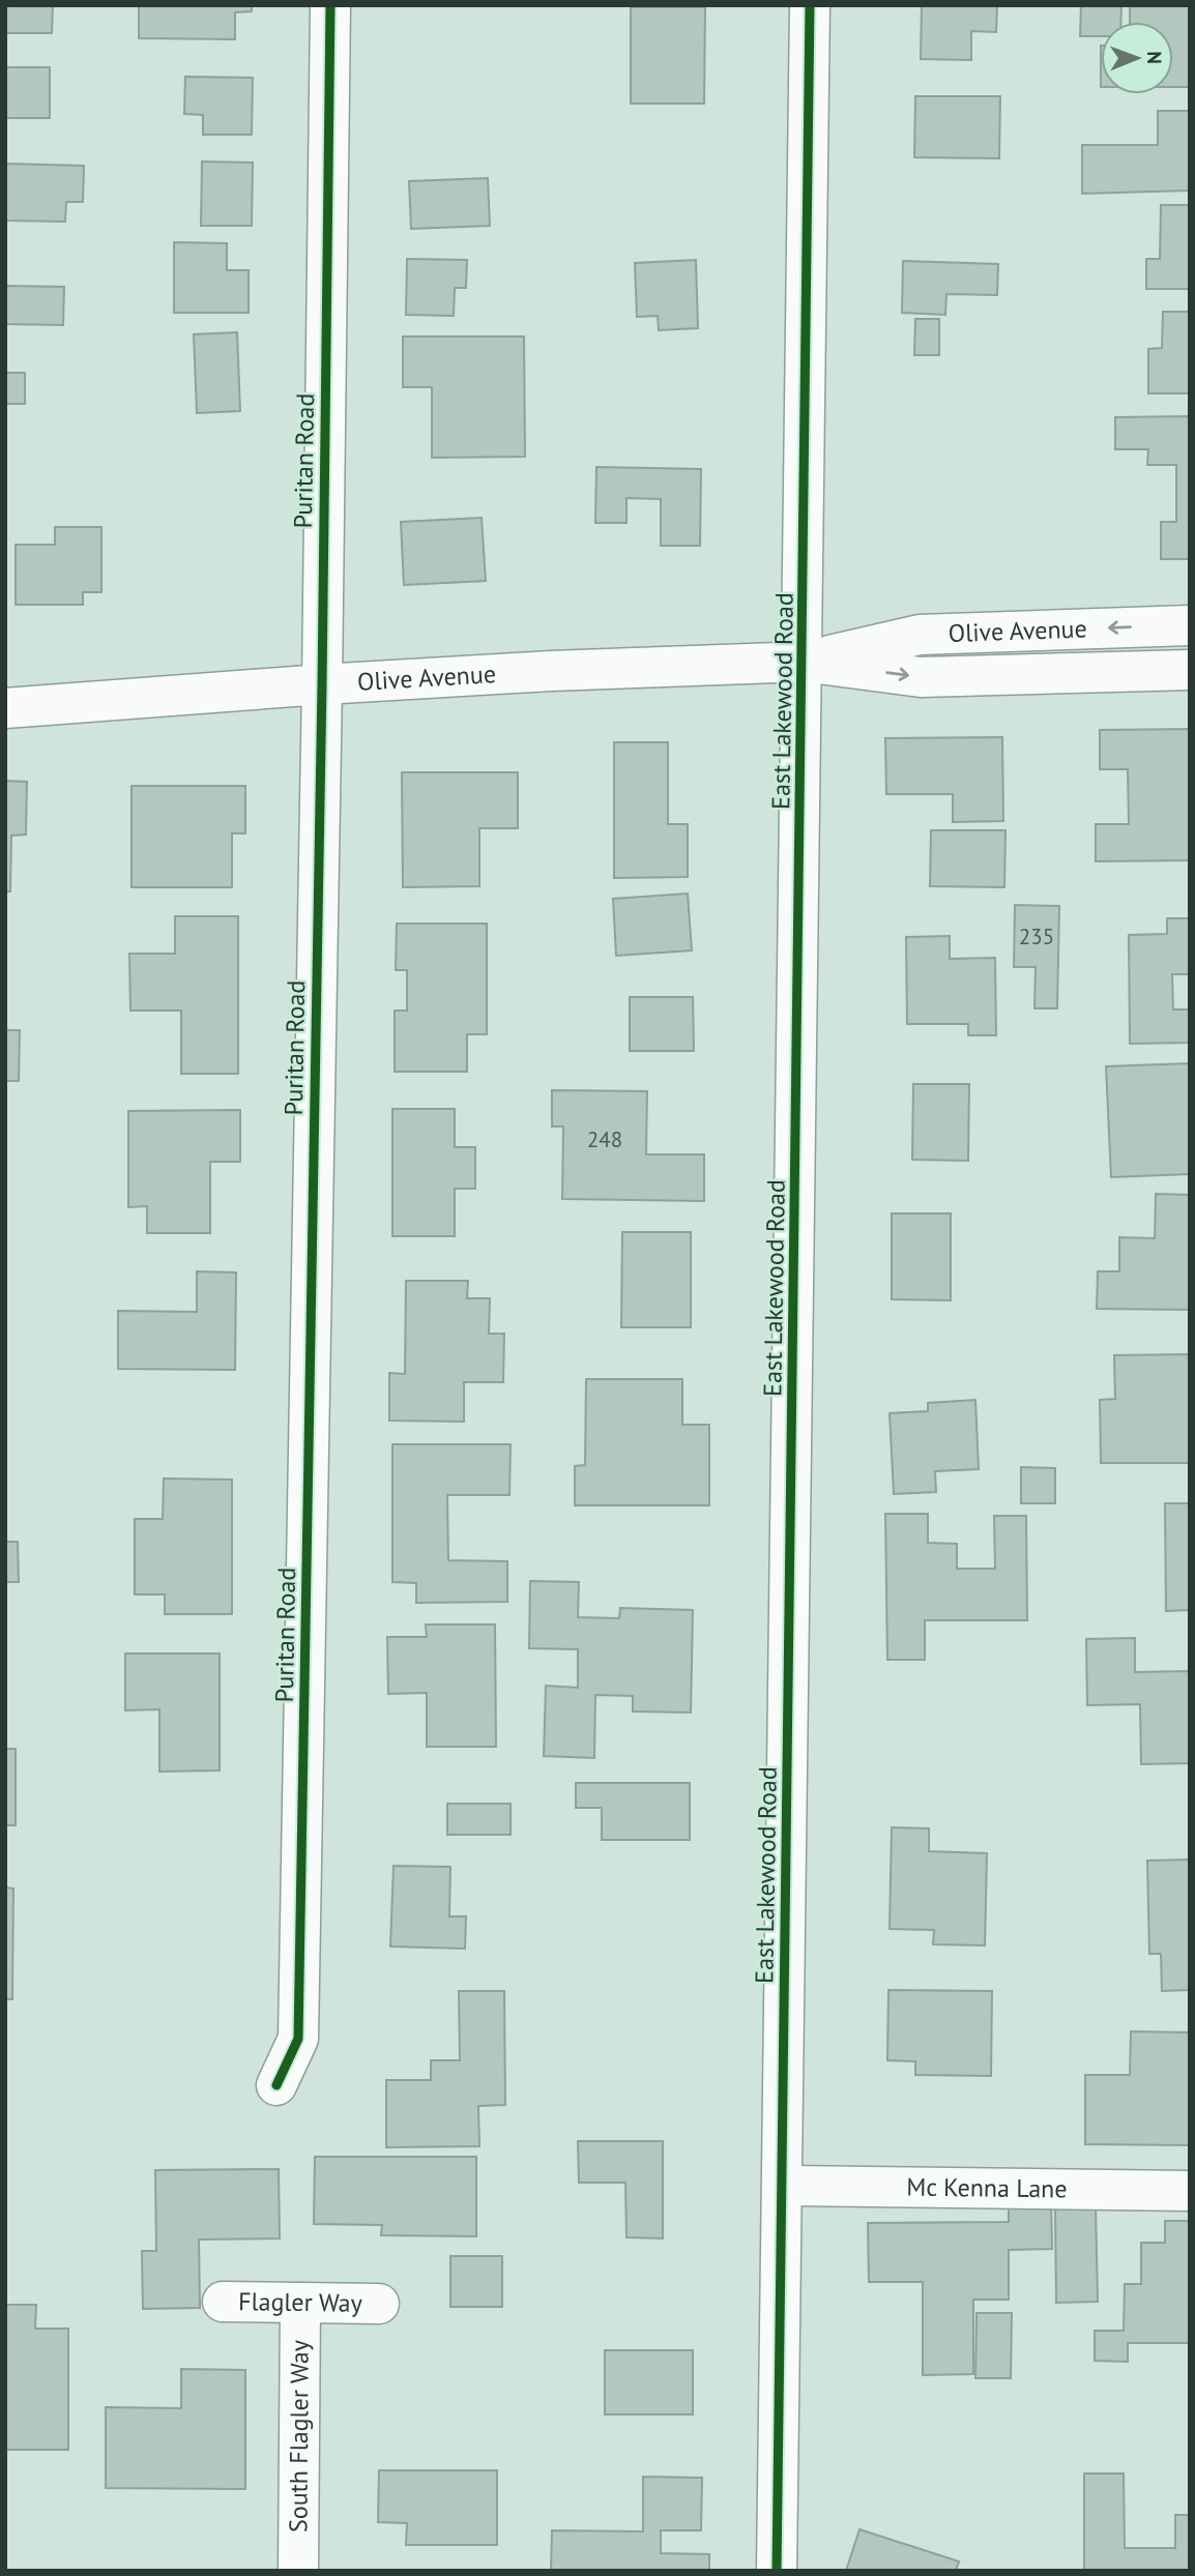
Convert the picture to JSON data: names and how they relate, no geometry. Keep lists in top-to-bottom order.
{
  "streets": {
    "street": [
      "Puritan Road",
      "Olive Avenue",
      "East Lakewood Road",
      "Mc Kenna Lane",
      "Flagler Way",
      "South Flagler Way"
    ]
  },
  "crossings": [
    ["Puritan Road", "Olive Avenue"],
    ["Olive Avenue", "East Lakewood Road"],
    ["East Lakewood Road", "Mc Kenna Lane"],
    ["Flagler Way", "South Flagler Way"]
  ],
  "house_numbers": ["235", "248"],
  "north": "right"
}
